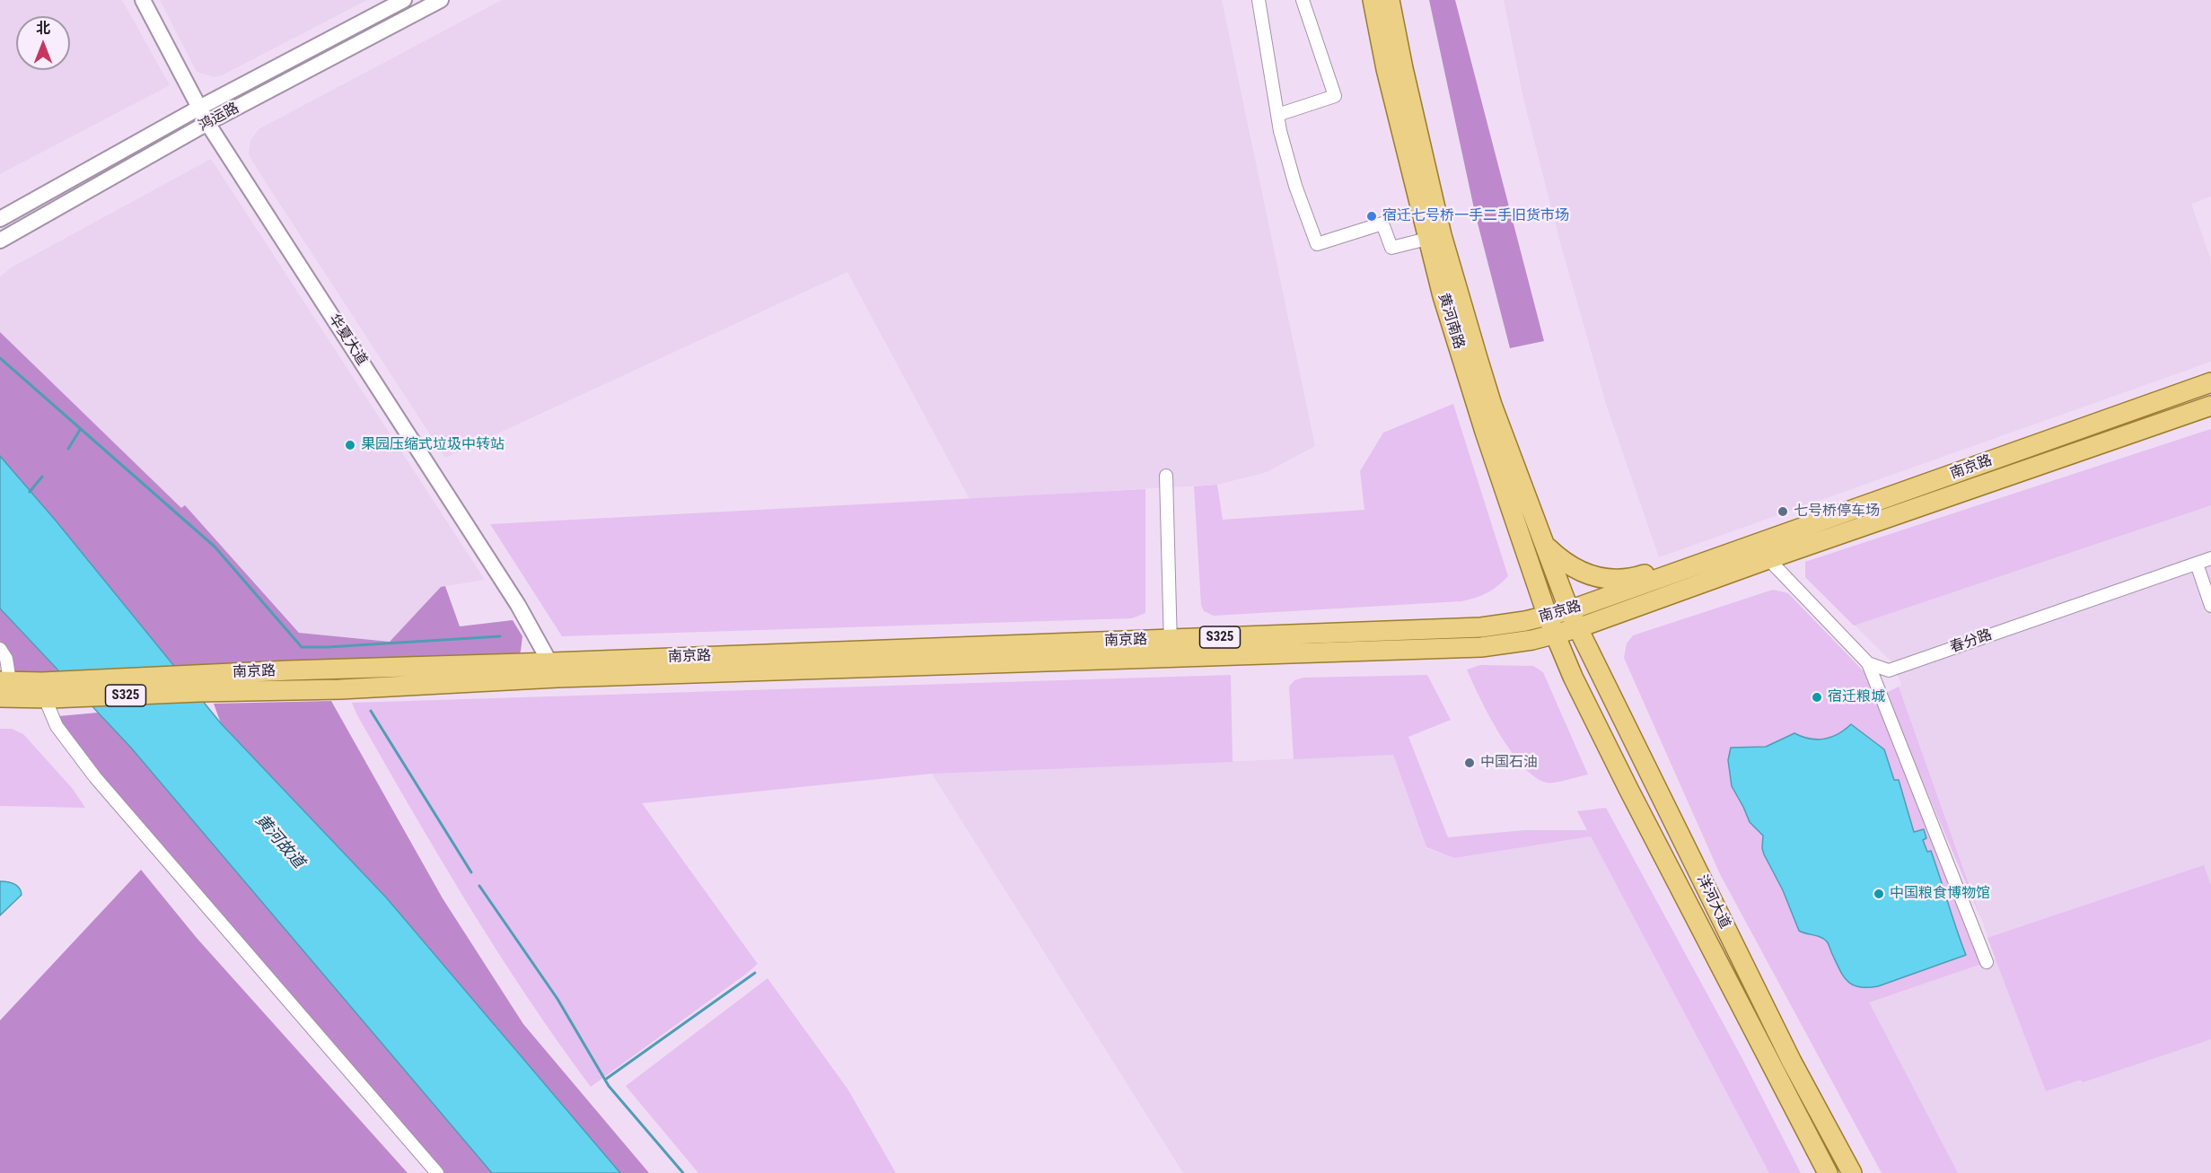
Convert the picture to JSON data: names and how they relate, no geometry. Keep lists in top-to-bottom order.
{
  "streets": {
    "main road": [
      "黄河南路",
      "南京路",
      "S325",
      "洋河大道"
    ],
    "street": ["鸿运路", "华夏大道", "春分路"]
  },
  "crossings": [
    ["鸿运路", "华夏大道"],
    ["黄河南路", "南京路"],
    ["黄河南路", "洋河大道"],
    ["华夏大道", "南京路"],
    ["南京路", "洋河大道"]
  ],
  "water": ["黄河故道"],
  "places": [
    "宿迁七号桥一手二手旧货市场",
    "果园压缩式垃圾中转站",
    "七号桥停车场",
    "宿迁粮城",
    "中国石油",
    "中国粮食博物馆"
  ],
  "north": "top"
}
